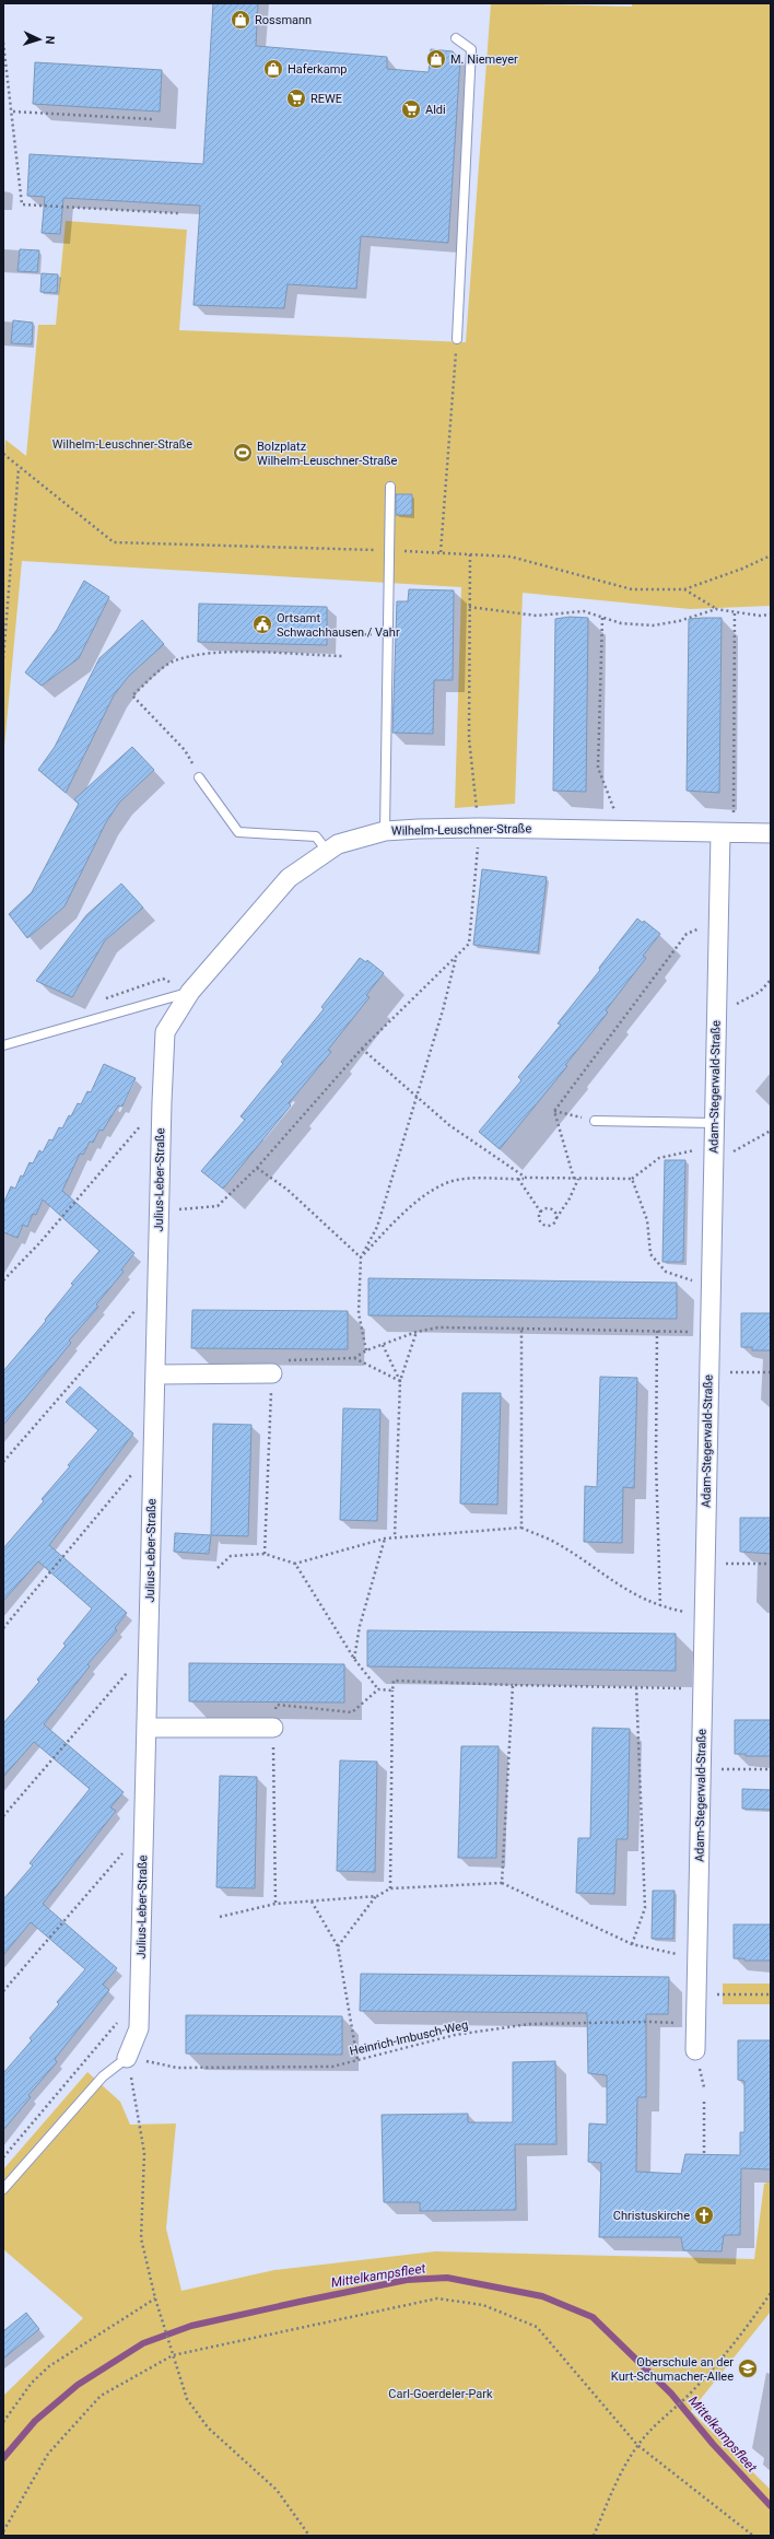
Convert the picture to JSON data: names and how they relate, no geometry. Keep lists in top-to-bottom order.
{
  "streets": {
    "street": ["Wilhelm-Leuschner-Straße", "Adam-Stegerwald-Straße", "Julius-Leber-Straße"],
    "path": ["Heinrich-Imbusch-Weg"]
  },
  "crossings": [
    ["Wilhelm-Leuschner-Straße", "Adam-Stegerwald-Straße"],
    ["Wilhelm-Leuschner-Straße", "Julius-Leber-Straße"],
    ["Adam-Stegerwald-Straße", "Heinrich-Imbusch-Weg"],
    ["Julius-Leber-Straße", "Heinrich-Imbusch-Weg"]
  ],
  "water": ["Mittelkampsfleet"],
  "parks": ["Wilhelm-Leuschner-Straße", "Carl-Goerdeler-Park"],
  "places": {
    "shop": ["Rossmann", "M. Niemeyer", "Haferkamp"],
    "supermarket": ["REWE", "Aldi"],
    "sports": ["Bolzplatz Wilhelm-Leuschner-Straße"],
    "public building": ["Ortsamt Schwachhausen / Vahr"],
    "church": ["Christuskirche"],
    "school or university": ["Oberschule an der Kurt-Schumacher-Allee"]
  },
  "north": "right"
}
